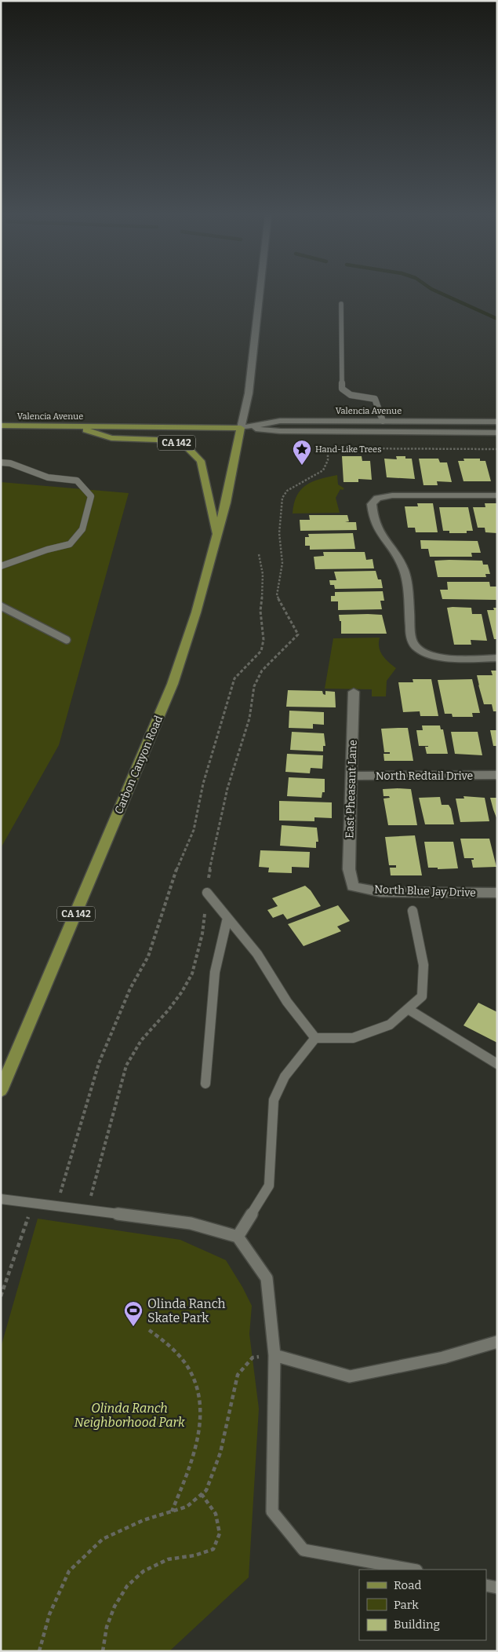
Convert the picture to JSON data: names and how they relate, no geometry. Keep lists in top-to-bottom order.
{
  "streets": {
    "main road": ["Valencia Avenue", "CA 142", "Carbon Canyon Road"],
    "street": ["North Redtail Drive", "East Pheasant Lane", "North Blue Jay Drive"]
  },
  "crossings": [
    ["Valencia Avenue", "CA 142"],
    ["Valencia Avenue", "Carbon Canyon Road"],
    ["CA 142", "Carbon Canyon Road"],
    ["North Redtail Drive", "East Pheasant Lane"],
    ["East Pheasant Lane", "North Blue Jay Drive"]
  ],
  "parks": ["Olinda Ranch Neighborhood Park"],
  "places": {
    "place": ["Hand-Like Trees"],
    "sports": ["Olinda Ranch Skate Park"]
  },
  "legend": ["Road", "Park", "Building"]
}
